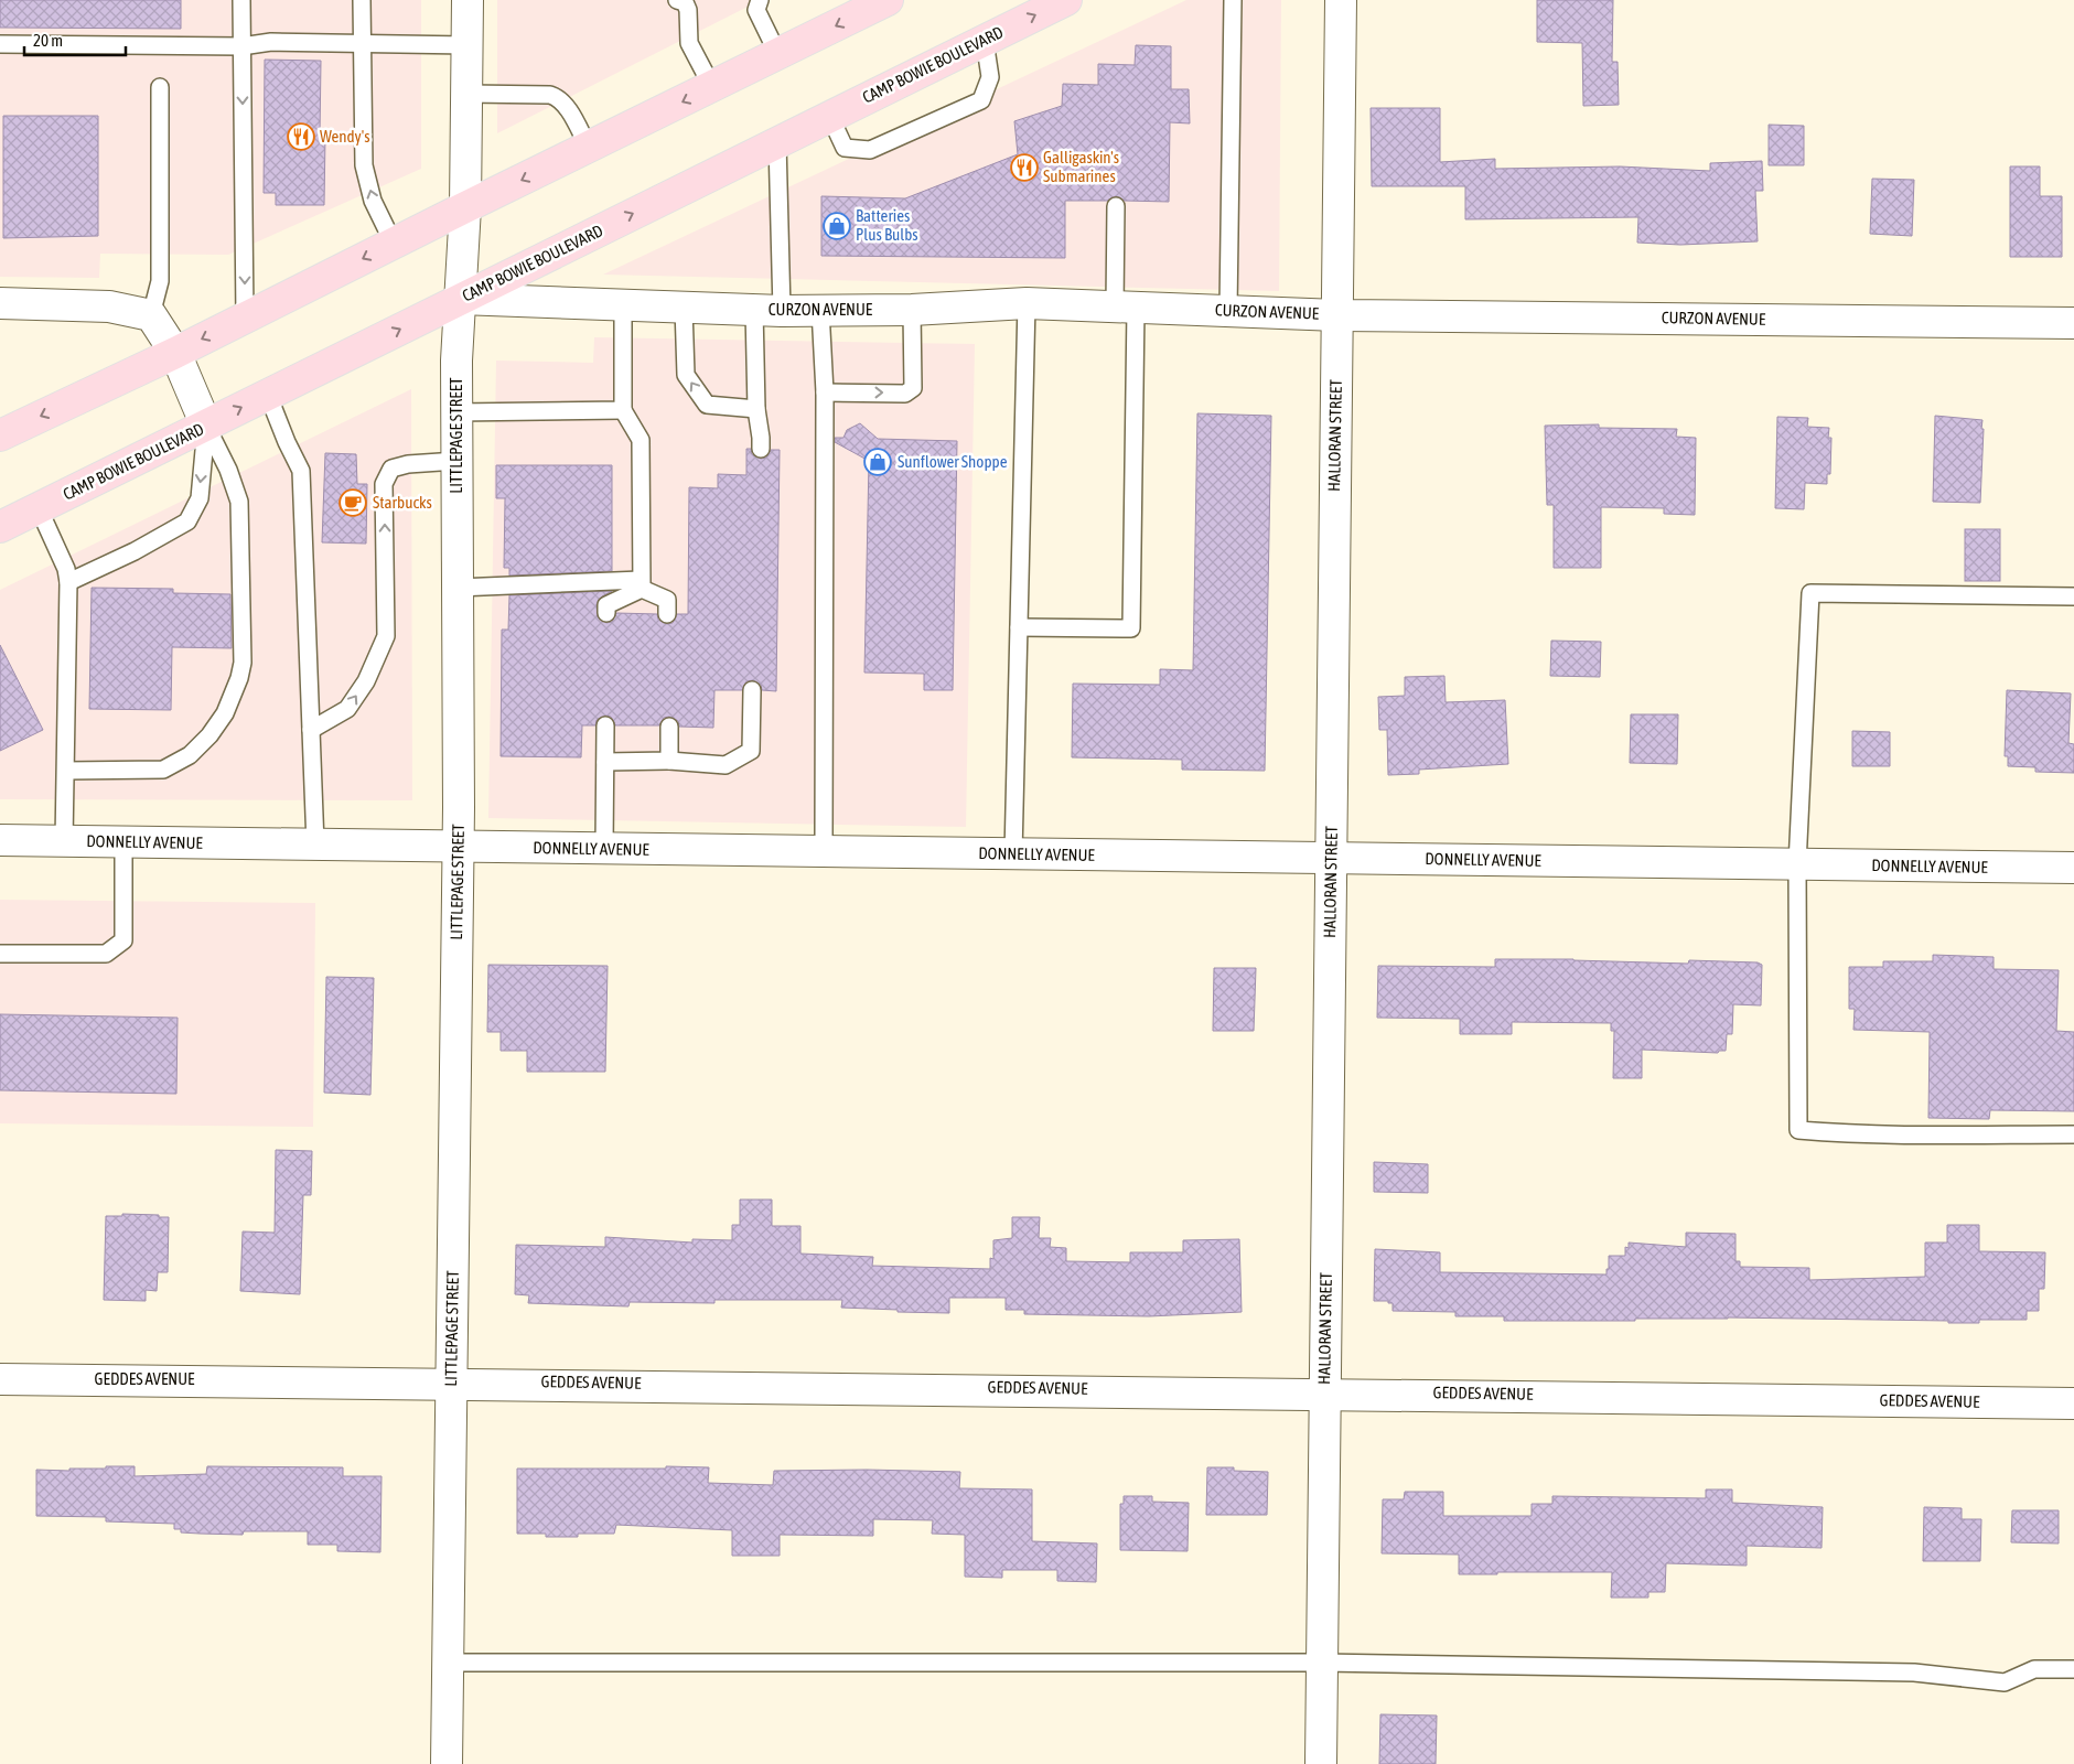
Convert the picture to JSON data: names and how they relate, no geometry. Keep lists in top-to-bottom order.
{
  "streets": {
    "main road": ["CAMP BOWIE BOULEVARD"],
    "street": [
      "CURZON AVENUE",
      "LITTLEPAGE STREET",
      "HALLORAN STREET",
      "DONNELLY AVENUE",
      "GEDDES AVENUE"
    ]
  },
  "crossings": [
    ["CAMP BOWIE BOULEVARD", "CURZON AVENUE"],
    ["CAMP BOWIE BOULEVARD", "LITTLEPAGE STREET"],
    ["CURZON AVENUE", "LITTLEPAGE STREET"],
    ["CURZON AVENUE", "HALLORAN STREET"],
    ["LITTLEPAGE STREET", "DONNELLY AVENUE"],
    ["LITTLEPAGE STREET", "GEDDES AVENUE"],
    ["HALLORAN STREET", "DONNELLY AVENUE"],
    ["HALLORAN STREET", "GEDDES AVENUE"]
  ],
  "places": {
    "restaurant": ["Wendy's", "Galligaskin's Submarines"],
    "shop": ["Batteries Plus Bulbs", "Sunflower Shoppe"],
    "cafe": ["Starbucks"]
  },
  "scale_bar": "20 m"
}
